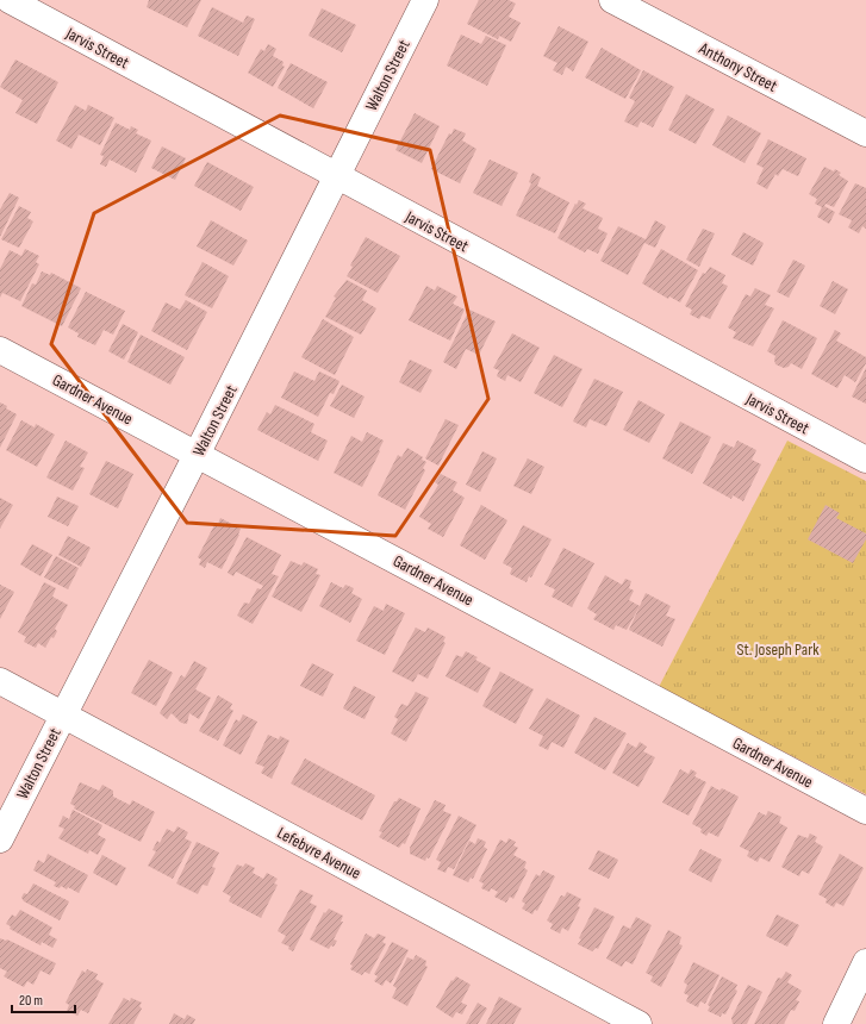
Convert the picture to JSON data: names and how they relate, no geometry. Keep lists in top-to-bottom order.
{
  "streets": {
    "street": [
      "Jarvis Street",
      "Anthony Street",
      "Walton Street",
      "Gardner Avenue",
      "Lefebvre Avenue"
    ]
  },
  "crossings": [
    ["Jarvis Street", "Walton Street"],
    ["Walton Street", "Gardner Avenue"],
    ["Walton Street", "Lefebvre Avenue"]
  ],
  "parks": ["St. Joseph Park"],
  "scale_bar": "20 m"
}
